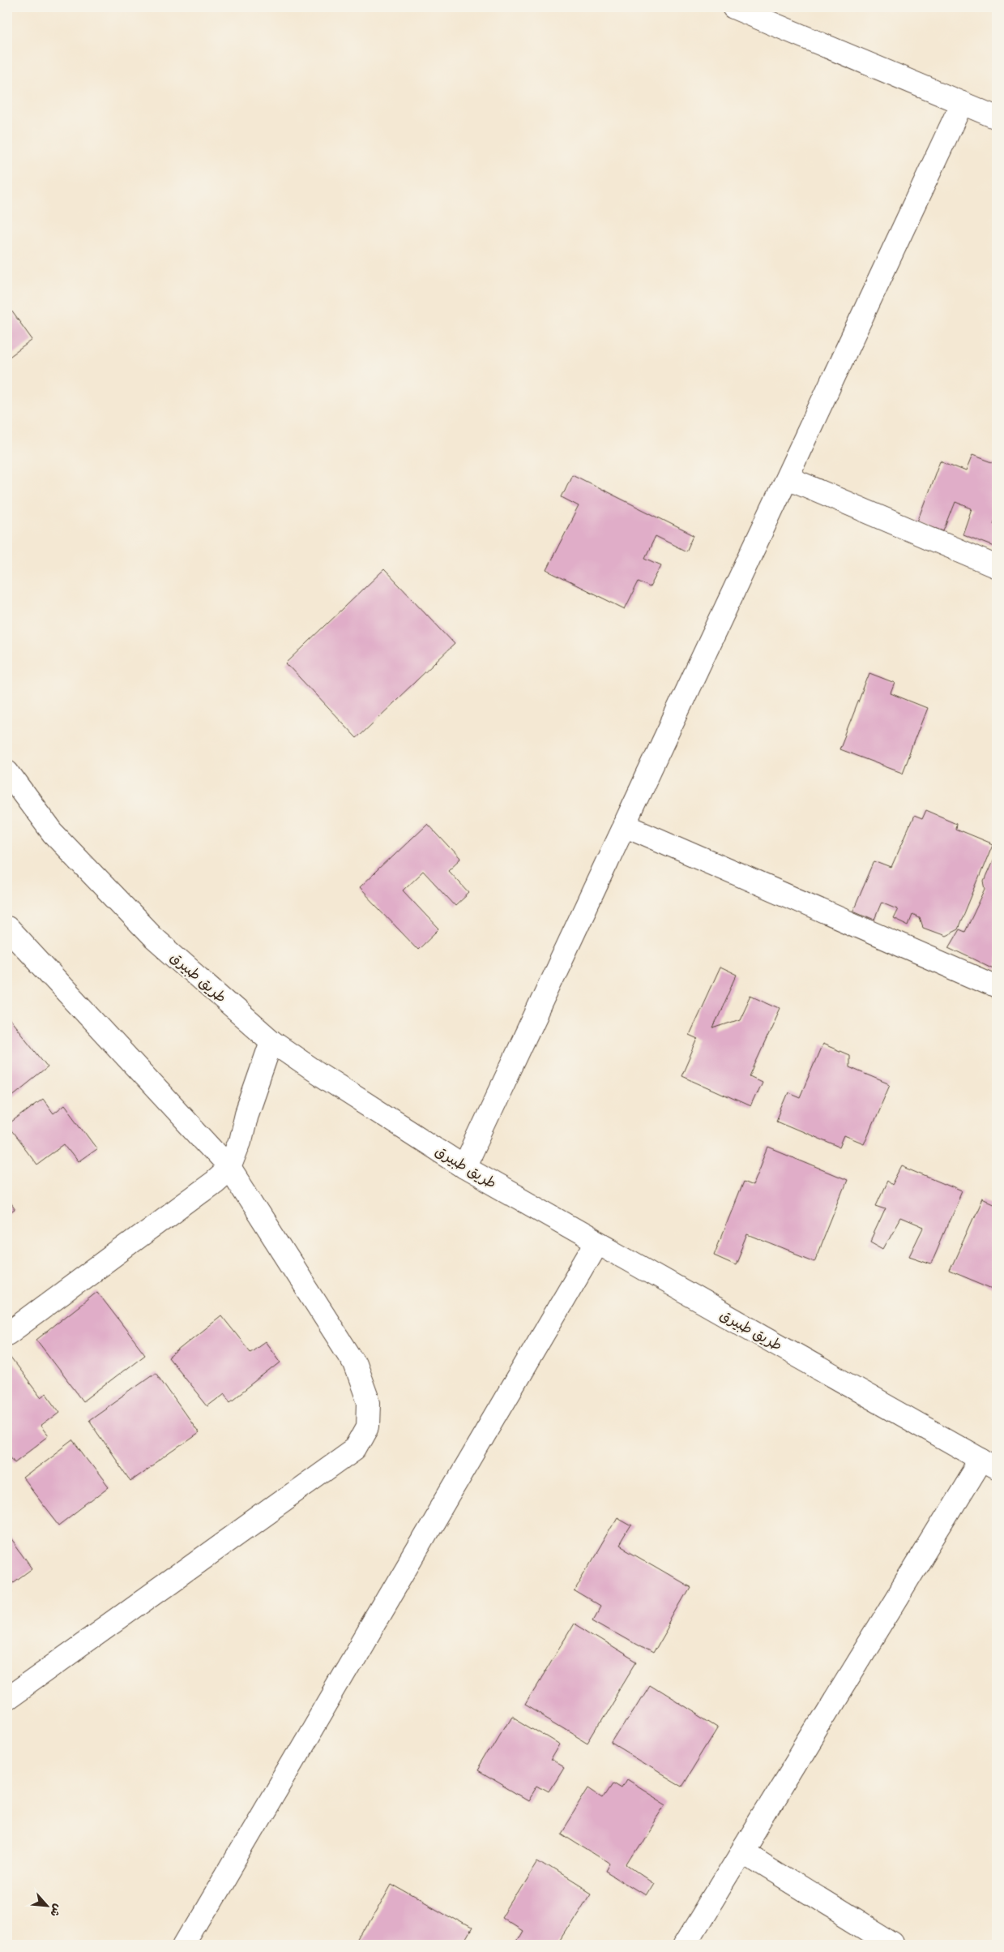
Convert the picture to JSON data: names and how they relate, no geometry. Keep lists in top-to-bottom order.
{
  "streets": {
    "street": ["طريق طبيرق"]
  },
  "north": "bottom right"
}
